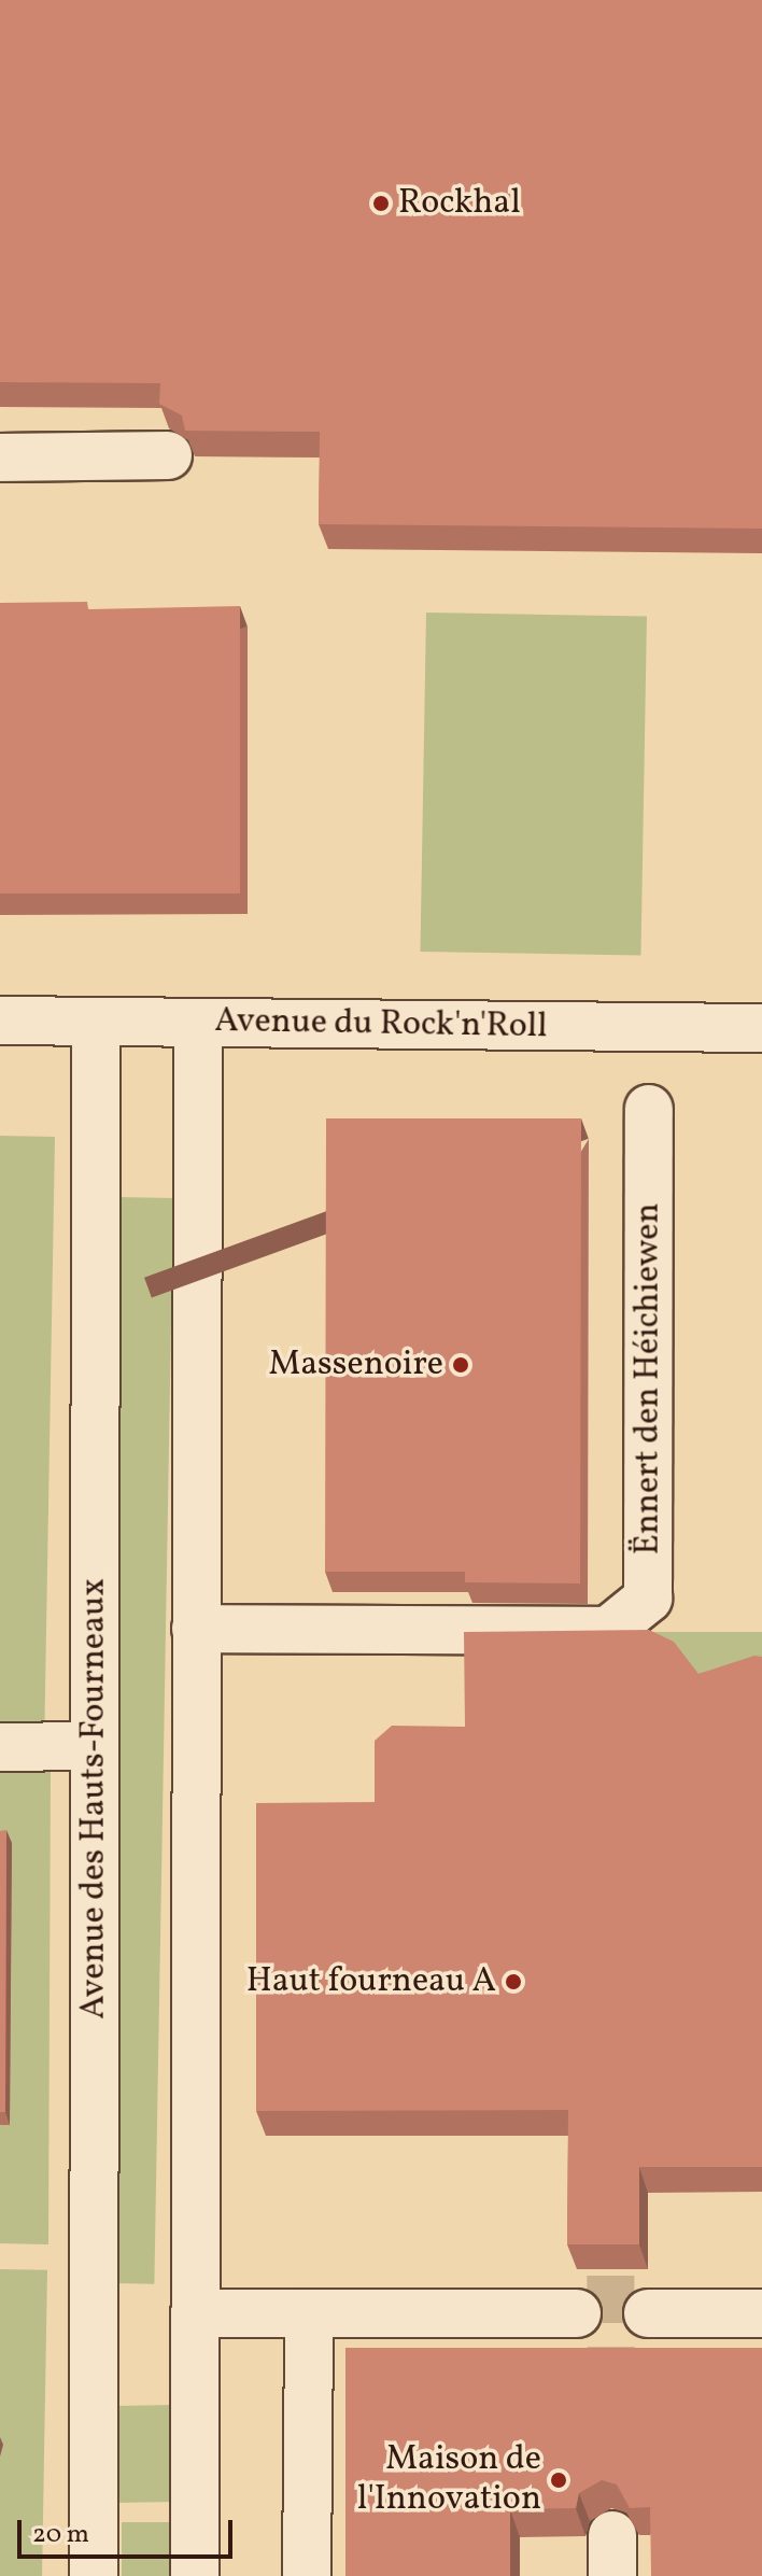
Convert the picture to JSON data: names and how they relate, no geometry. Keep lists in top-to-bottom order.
{
  "streets": {
    "street": ["Avenue du Rock'n'Roll", "Ënnert den Héichiewen", "Avenue des Hauts-Fourneaux"]
  },
  "crossings": [
    ["Avenue du Rock'n'Roll", "Avenue des Hauts-Fourneaux"]
  ],
  "places": [
    "Rockhal",
    "Massenoire",
    "Haut fourneau A",
    "Maison de l'Innovation"
  ],
  "scale_bar": "20 m"
}
